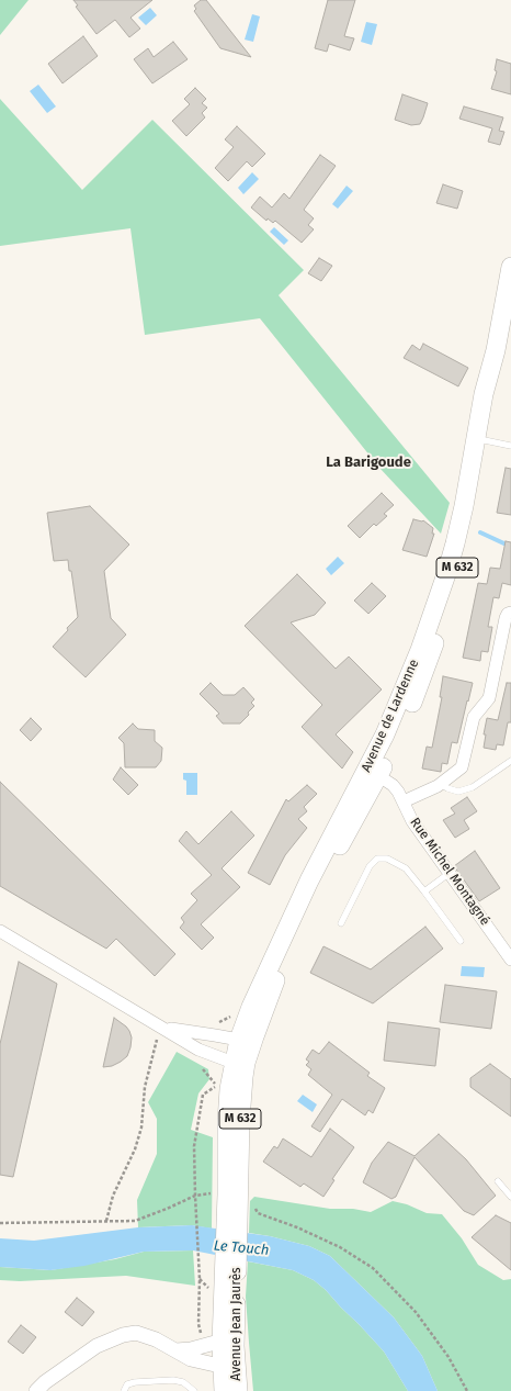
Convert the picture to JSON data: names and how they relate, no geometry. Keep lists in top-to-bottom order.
{
  "streets": {
    "main road": ["M 632", "Avenue de Lardenne", "Avenue Jean Jaurès"],
    "street": ["Rue Michel Montagné"]
  },
  "crossings": [
    ["Avenue de Lardenne", "Rue Michel Montagné"],
    ["Avenue de Lardenne", "Avenue Jean Jaurès"]
  ],
  "districts": ["La Barigoude"],
  "water": ["Le Touch"]
}
